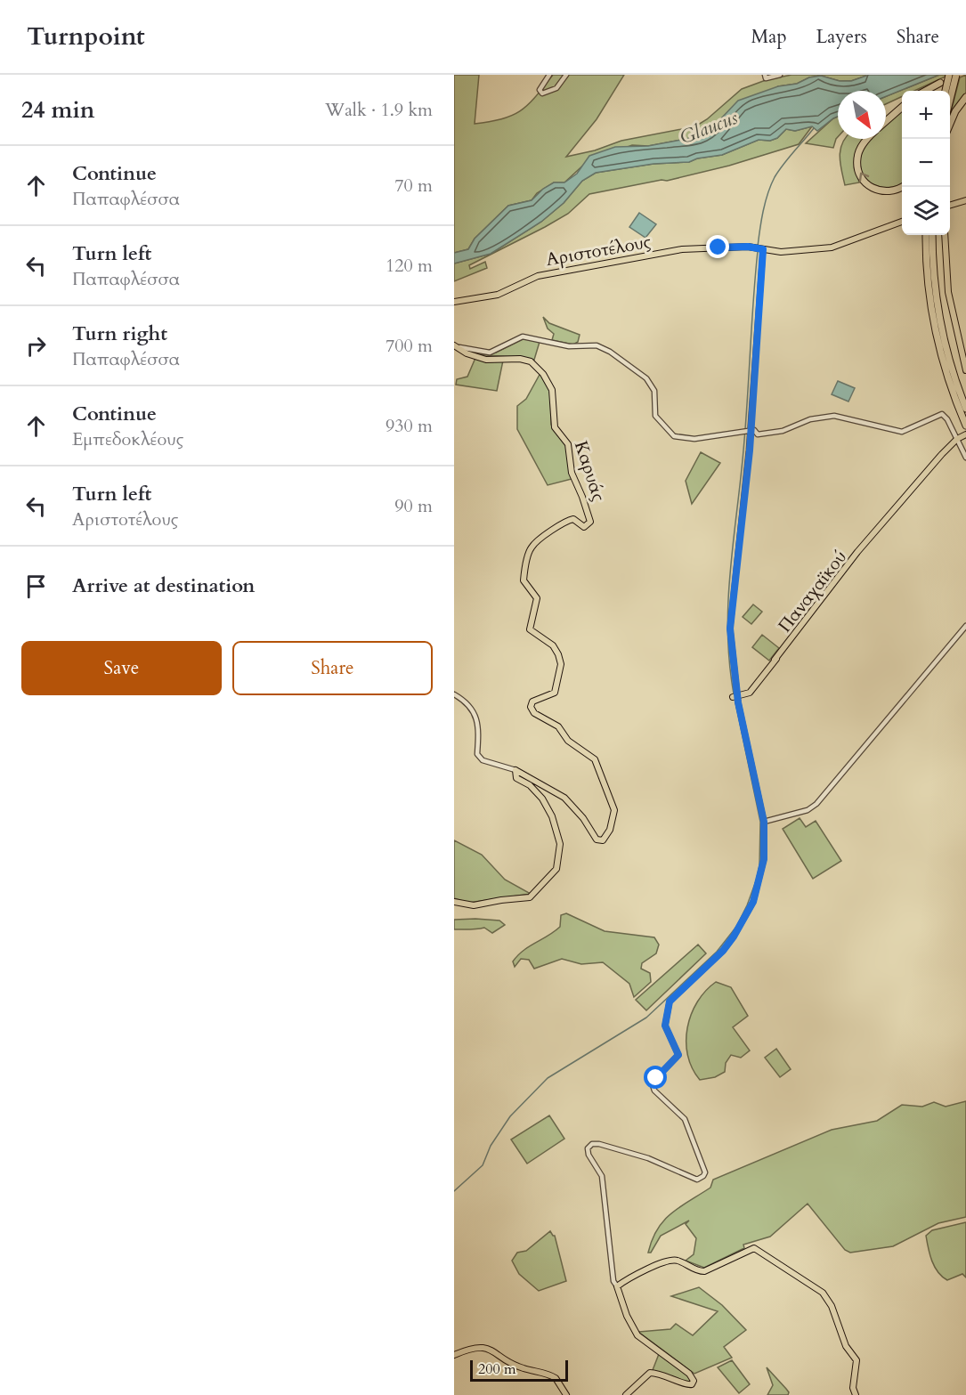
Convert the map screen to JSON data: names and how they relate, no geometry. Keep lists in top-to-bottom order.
{
  "streets": {
    "main road": ["Αριστοτέλους", "Καρυάς", "Παναχαϊκού"]
  },
  "water": ["Glaucus"],
  "scale_bar": "200 m",
  "north": "bottom right",
  "page": {
    "header": "Turnpoint",
    "nav": ["Map", "Layers", "Share"],
    "heading": ["24 min", "Walk · 1.9 km"],
    "map_buttons": ["+", "−"],
    "list": [
      ["Continue", "Παπαφλέσσα", "70 m"],
      ["Turn left", "Παπαφλέσσα", "120 m"],
      ["Turn right", "Παπαφλέσσα", "700 m"],
      ["Continue", "Εμπεδοκλέους", "930 m"],
      ["Turn left", "Αριστοτέλους", "90 m"],
      "Arrive at destination"
    ],
    "buttons": ["Save", "Share"],
    "scale": "200 m"
  }
}
